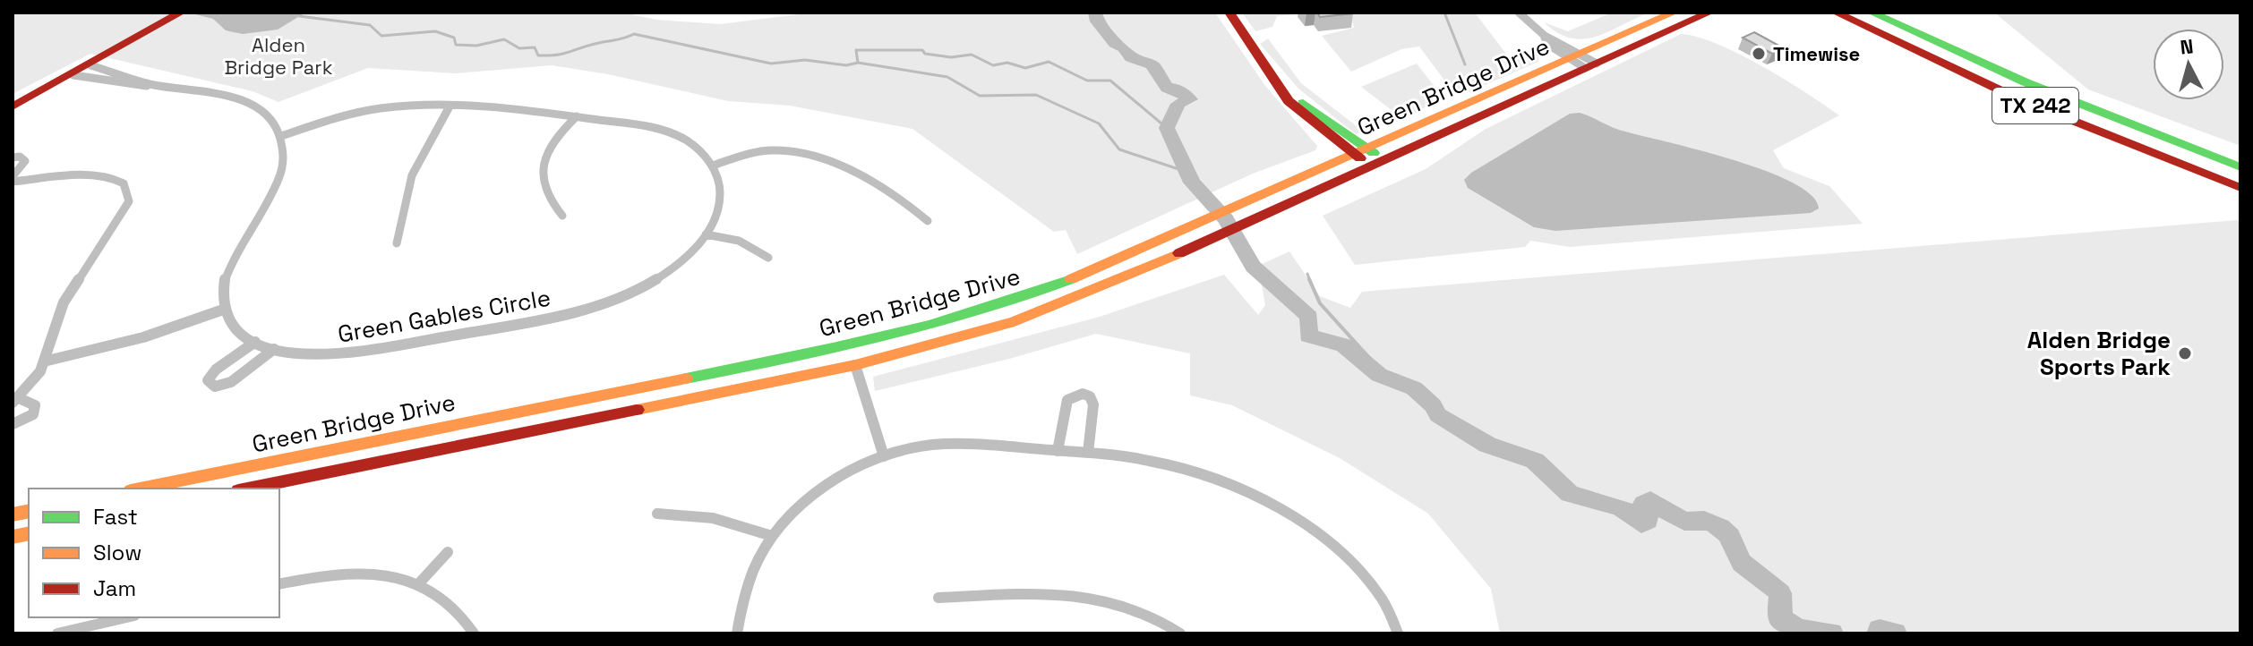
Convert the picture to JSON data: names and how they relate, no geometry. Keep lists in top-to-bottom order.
{
  "streets": {
    "main road": ["Green Bridge Drive", "TX 242"],
    "street": ["Green Gables Circle"]
  },
  "parks": ["Alden Bridge Park"],
  "places": ["Timewise", "Alden Bridge Sports Park"],
  "legend": ["Fast", "Slow", "Jam"],
  "north": "top"
}
